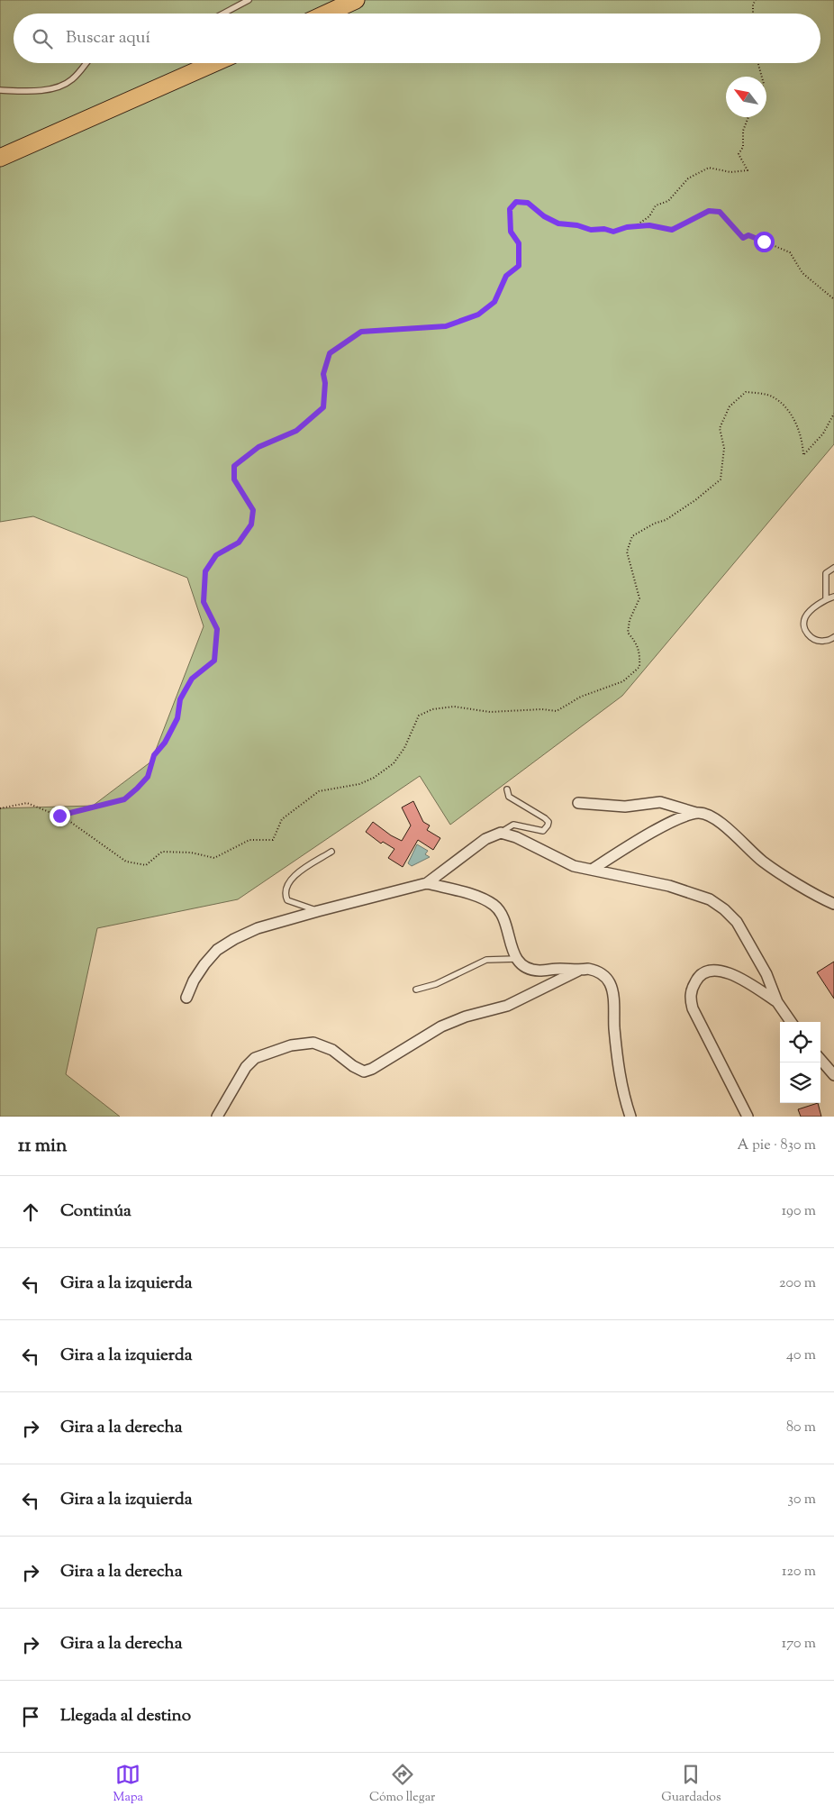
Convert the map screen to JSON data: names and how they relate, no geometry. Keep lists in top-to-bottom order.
{
  "north": "top left",
  "page": {
    "search": "Buscar aquí",
    "heading": ["11 min", "A pie · 830 m"],
    "list": [
      ["Continúa", "190 m"],
      ["Gira a la izquierda", "200 m"],
      ["Gira a la izquierda", "40 m"],
      ["Gira a la derecha", "80 m"],
      ["Gira a la izquierda", "30 m"],
      ["Gira a la derecha", "120 m"],
      ["Gira a la derecha", "170 m"],
      "Llegada al destino"
    ],
    "nav": ["Mapa", "Cómo llegar", "Guardados"]
  }
}
